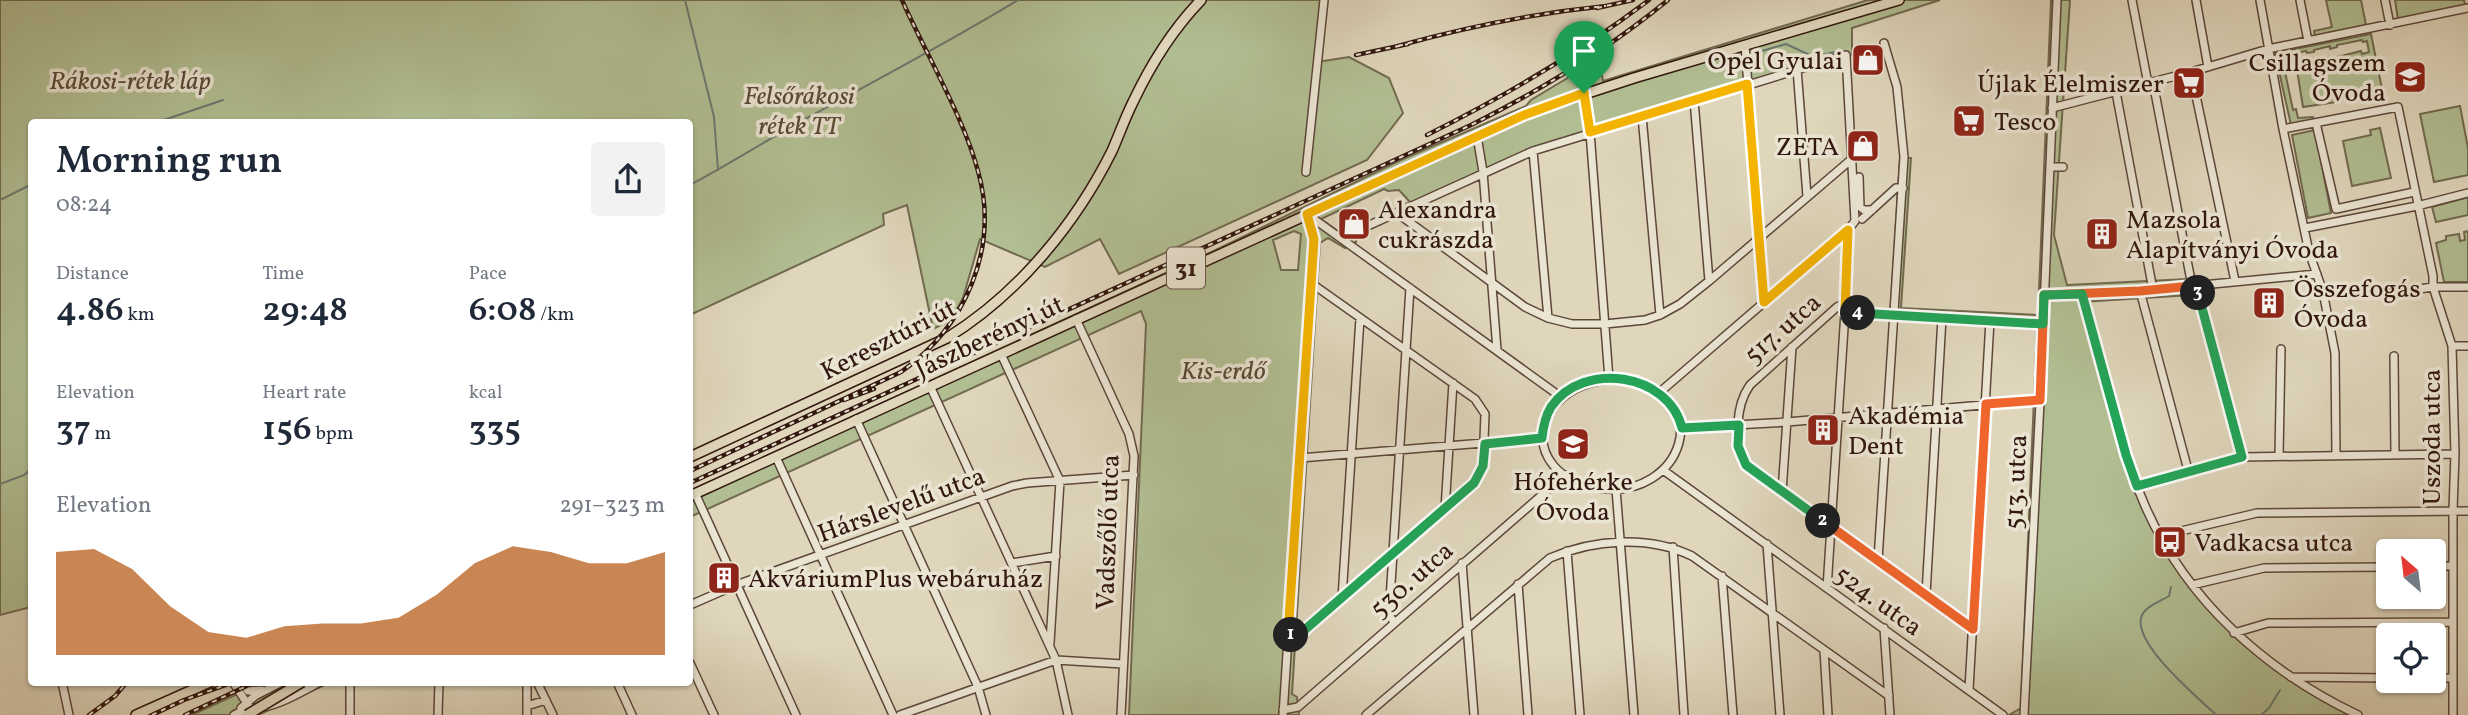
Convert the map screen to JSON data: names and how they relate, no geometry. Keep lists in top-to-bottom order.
{
  "streets": {
    "main road": ["31", "Jászberényi út", "Keresztúri út"],
    "street": [
      "517. utca",
      "Uszoda utca",
      "513. utca",
      "Hárslevelű utca",
      "Vadszőlő utca",
      "530. utca",
      "524. utca"
    ]
  },
  "crossings": [
    ["31", "Jászberényi út"],
    ["517. utca", "513. utca"],
    ["Jászberényi út", "Vadszőlő utca"],
    ["Hárslevelű utca", "Vadszőlő utca"],
    ["530. utca", "524. utca"]
  ],
  "parks": ["Rákosi-rétek láp", "Felsőrákosi rétek TT", "Kis-erdő"],
  "places": {
    "shop": ["Opel Gyulai", "ZETA", "Alexandra cukrászda"],
    "school or university": ["Csillagszem Óvoda", "Hófehérke Óvoda"],
    "supermarket": ["Újlak Élelmiszer", "Tesco"],
    "building": [
      "Mazsola Alapítványi Óvoda",
      "Összefogás Óvoda",
      "Akadémia Dent",
      "AkváriumPlus webáruház"
    ],
    "bus stop": ["Vadkacsa utca"]
  },
  "north": "top left",
  "page": {
    "heading": ["Morning run", "08:24"],
    "stats": [
      ["Distance", "4.86 km"],
      ["Time", "29:48"],
      ["Pace", "6:08 /km"],
      ["Elevation", "37 m"],
      ["Heart rate", "156 bpm"],
      ["kcal", "335"]
    ],
    "pins": [
      "3",
      "4",
      "2",
      "1"
    ],
    "chart": ["Elevation", "291–323 m"]
  }
}
